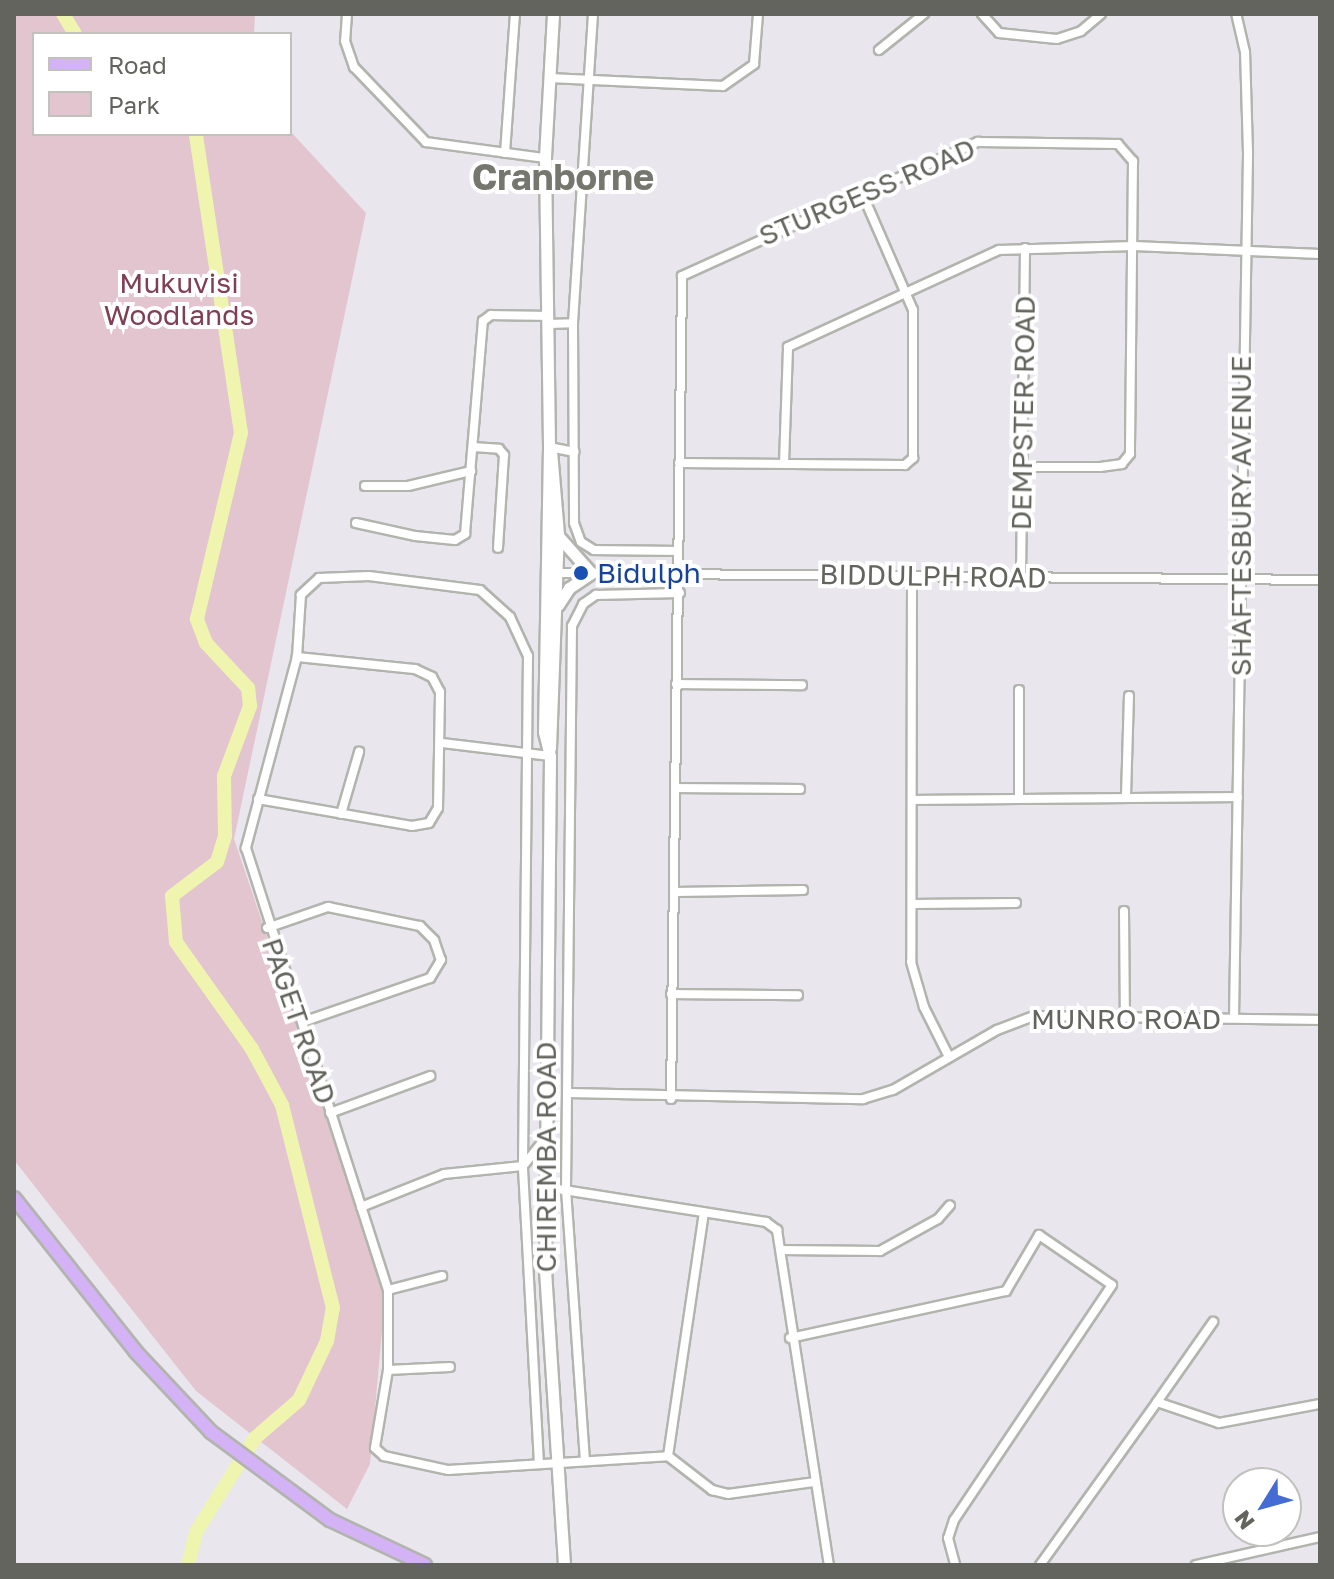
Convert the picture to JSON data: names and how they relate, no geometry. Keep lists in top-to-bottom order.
{
  "streets": {
    "main road": ["CHIREMBA ROAD"],
    "street": [
      "STURGESS ROAD",
      "DEMPSTER ROAD",
      "SHAFTESBURY AVENUE",
      "BIDDULPH ROAD",
      "MUNRO ROAD",
      "PAGET ROAD"
    ]
  },
  "crossings": [
    ["STURGESS ROAD", "DEMPSTER ROAD"],
    ["STURGESS ROAD", "BIDDULPH ROAD"],
    ["STURGESS ROAD", "MUNRO ROAD"],
    ["DEMPSTER ROAD", "BIDDULPH ROAD"],
    ["SHAFTESBURY AVENUE", "BIDDULPH ROAD"],
    ["SHAFTESBURY AVENUE", "MUNRO ROAD"],
    ["BIDDULPH ROAD", "CHIREMBA ROAD"],
    ["PAGET ROAD", "CHIREMBA ROAD"]
  ],
  "districts": ["Cranborne"],
  "parks": ["Mukuvisi Woodlands"],
  "places": ["Bidulph"],
  "legend": ["Road", "Park"],
  "north": "bottom left"
}
